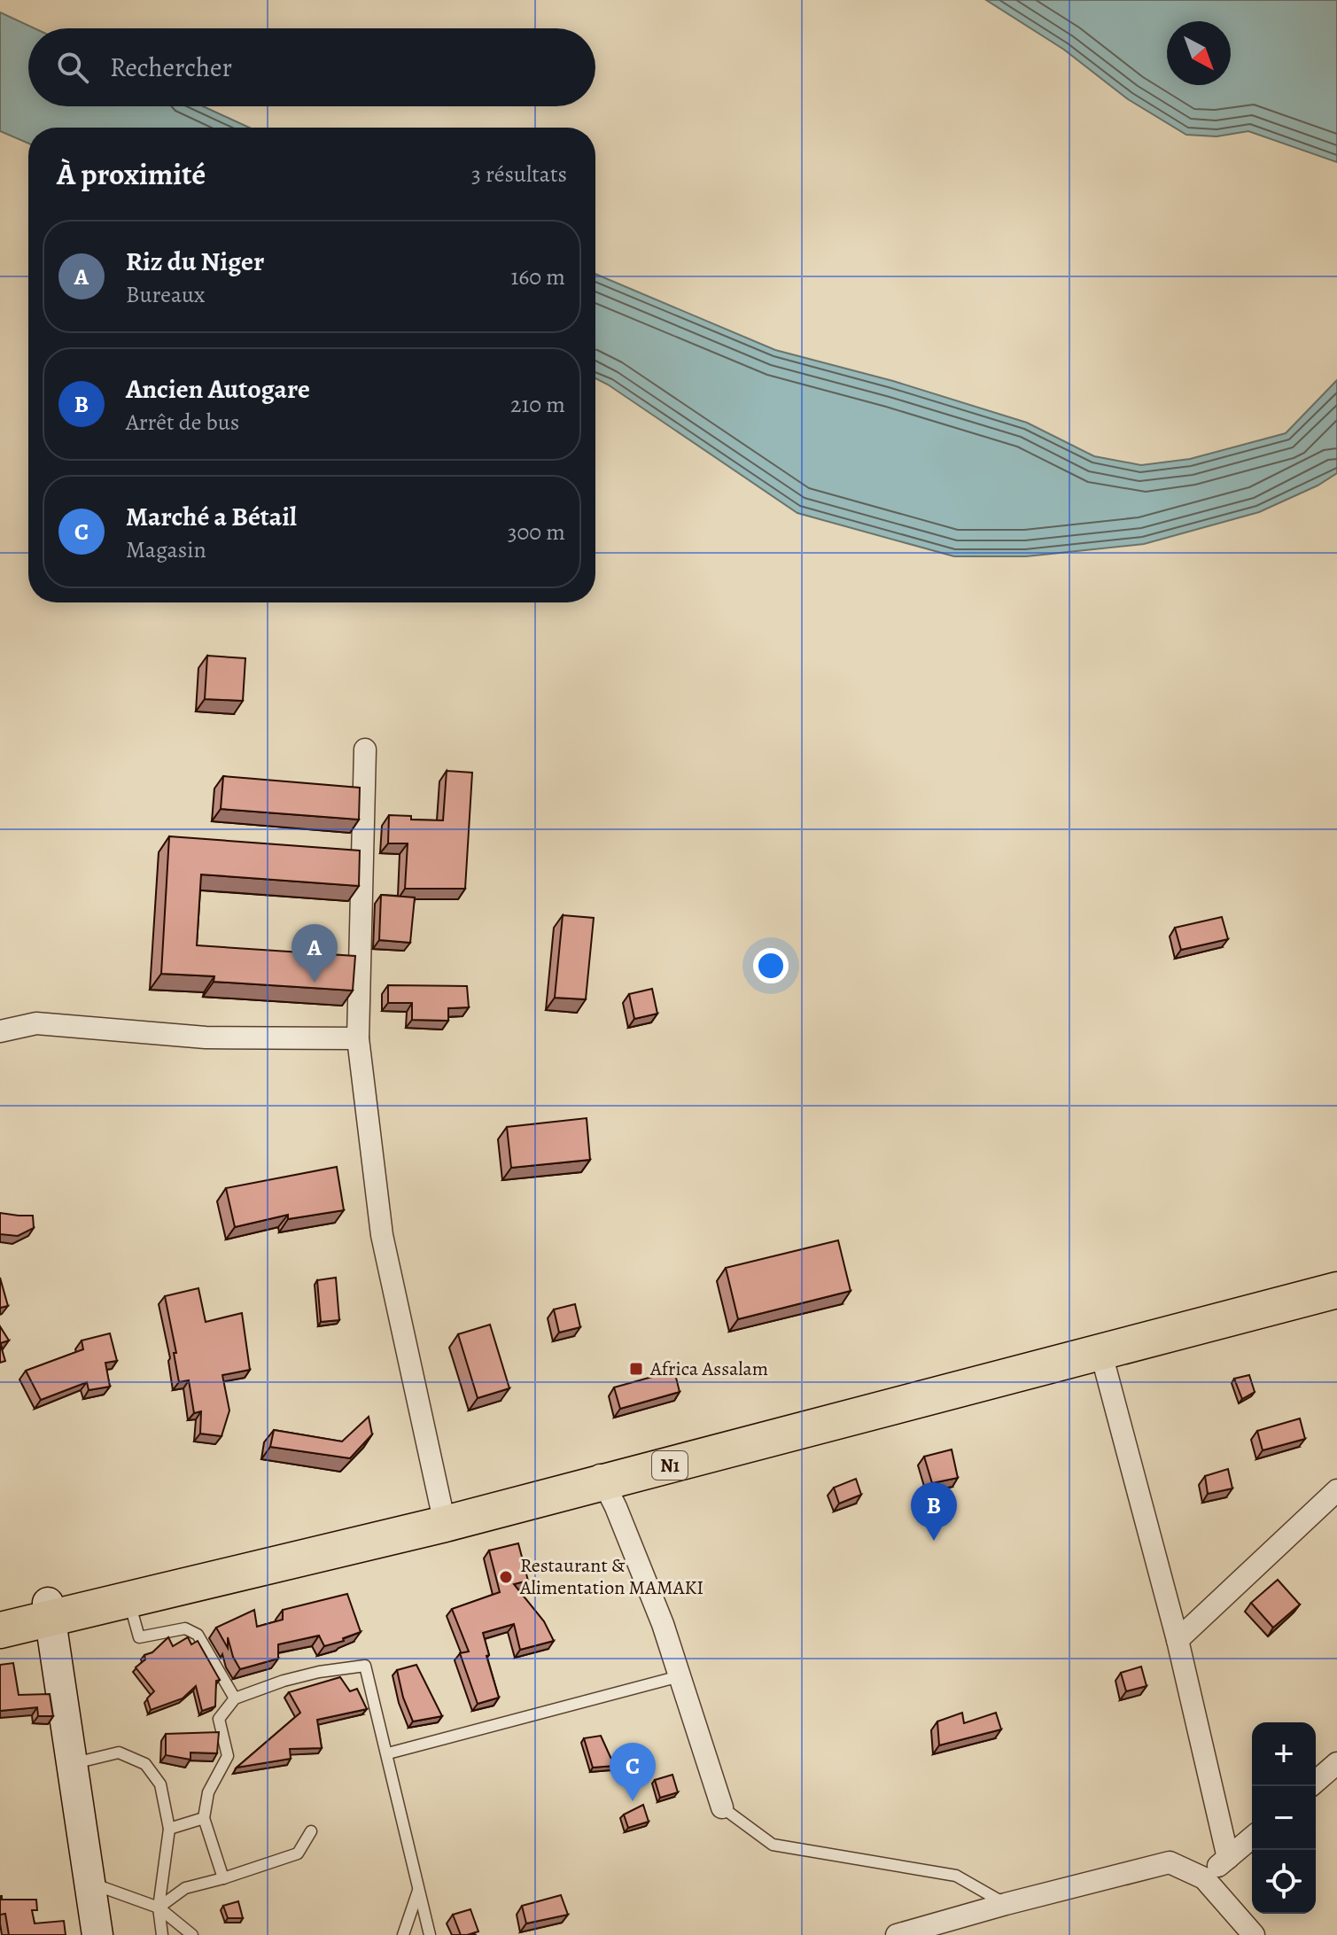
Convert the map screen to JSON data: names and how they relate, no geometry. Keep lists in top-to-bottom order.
{
  "streets": {
    "main road": ["N1"]
  },
  "places": {
    "transit": ["Africa Assalam"],
    "other": ["Restaurant & Alimentation MAMAKI"]
  },
  "north": "bottom right",
  "page": {
    "search": "Rechercher",
    "heading": ["À proximité", "3 résultats"],
    "list": [
      {
        "mark": "A",
        "name": "Riz du Niger",
        "note": "Bureaux",
        "value": "160 m"
      },
      {
        "mark": "B",
        "name": "Ancien Autogare",
        "note": "Arrêt de bus",
        "value": "210 m"
      },
      {
        "mark": "C",
        "name": "Marché a Bétail",
        "note": "Magasin",
        "value": "300 m"
      }
    ],
    "pins": ["A", "B", "C"],
    "map_buttons": ["+", "−"]
  }
}
